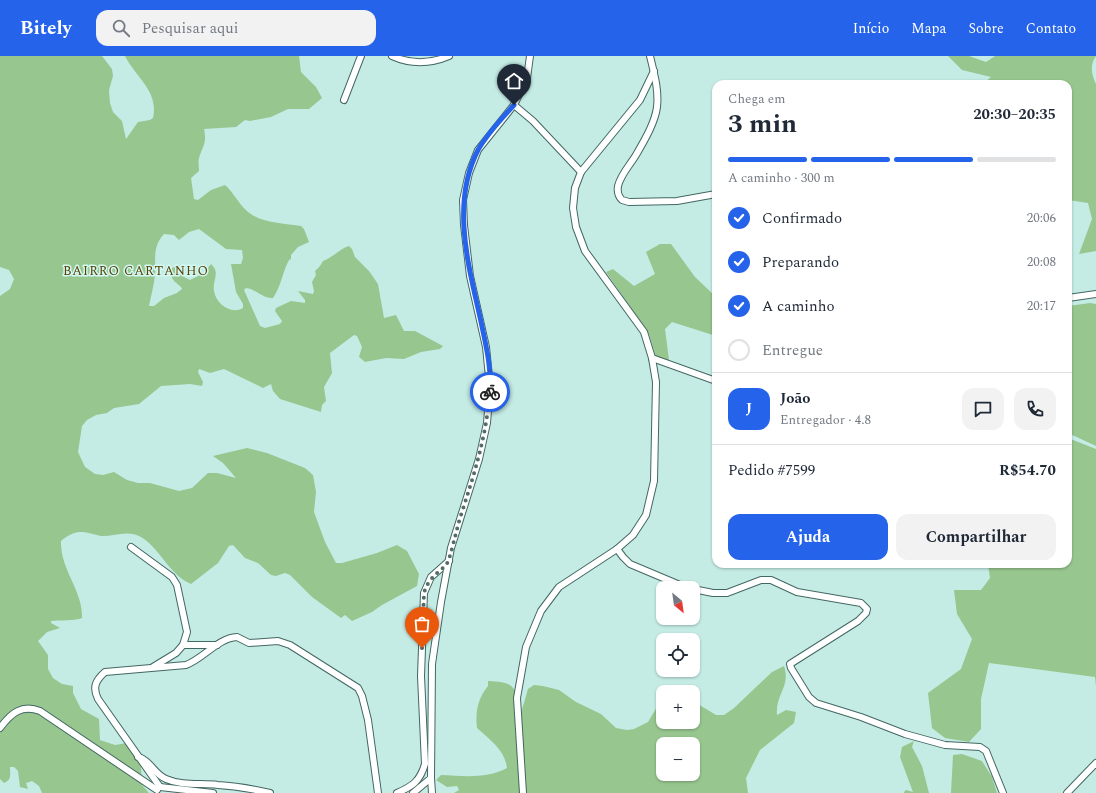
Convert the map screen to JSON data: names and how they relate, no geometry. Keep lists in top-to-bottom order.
{
  "districts": ["BAIRRO CARTANHO"],
  "north": "bottom right",
  "page": {
    "header": "Bitely",
    "search": "Pesquisar aqui",
    "nav": [
      "Início",
      "Mapa",
      "Sobre",
      "Contato"
    ],
    "heading": ["3 min", "Chega em", "20:30–20:35"],
    "panel": [
      "João",
      "Entregador · 4.8",
      "Pedido #7599",
      "R$54.70"
    ],
    "bar": "A caminho · 300 m",
    "list": [
      ["Confirmado", "20:06"],
      ["Preparando", "20:08"],
      ["A caminho", "20:17"],
      "Entregue"
    ],
    "round": "J",
    "buttons": ["Ajuda", "Compartilhar"],
    "map_buttons": ["+", "−"]
  }
}
